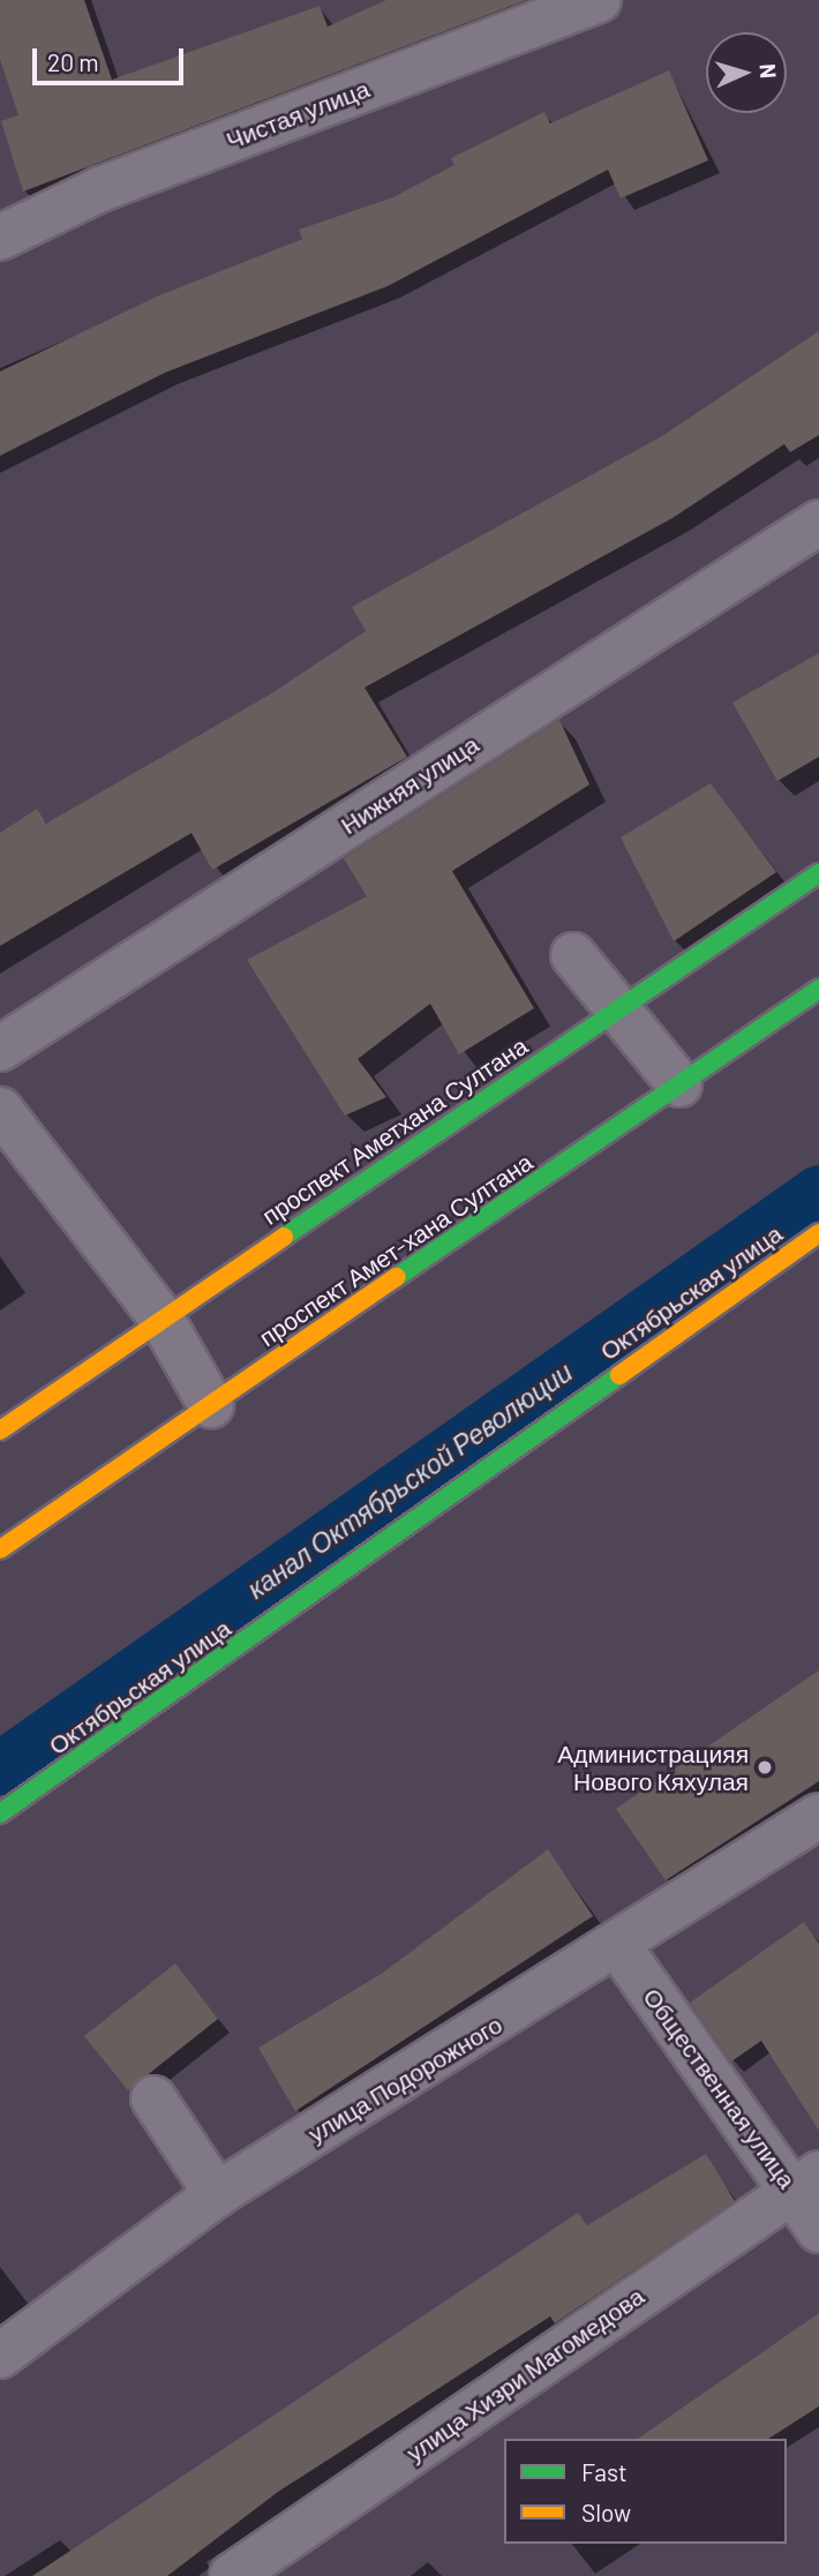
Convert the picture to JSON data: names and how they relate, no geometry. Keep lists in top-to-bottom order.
{
  "streets": {
    "main road": ["проспект Аметхана Султана", "проспект Амет-хана Султана", "Октябрьская улица"],
    "street": [
      "Чистая улица",
      "Нижняя улица",
      "улица Подорожного",
      "Общественная улица",
      "улица Хизри Магомедова"
    ]
  },
  "crossings": [
    ["улица Подорожного", "Общественная улица"],
    ["Общественная улица", "улица Хизри Магомедова"]
  ],
  "water": ["канал Октябрьской Революции"],
  "places": ["Администрацияя Нового Кяхулая"],
  "legend": ["Fast", "Slow"],
  "scale_bar": "20 m",
  "north": "right"
}
